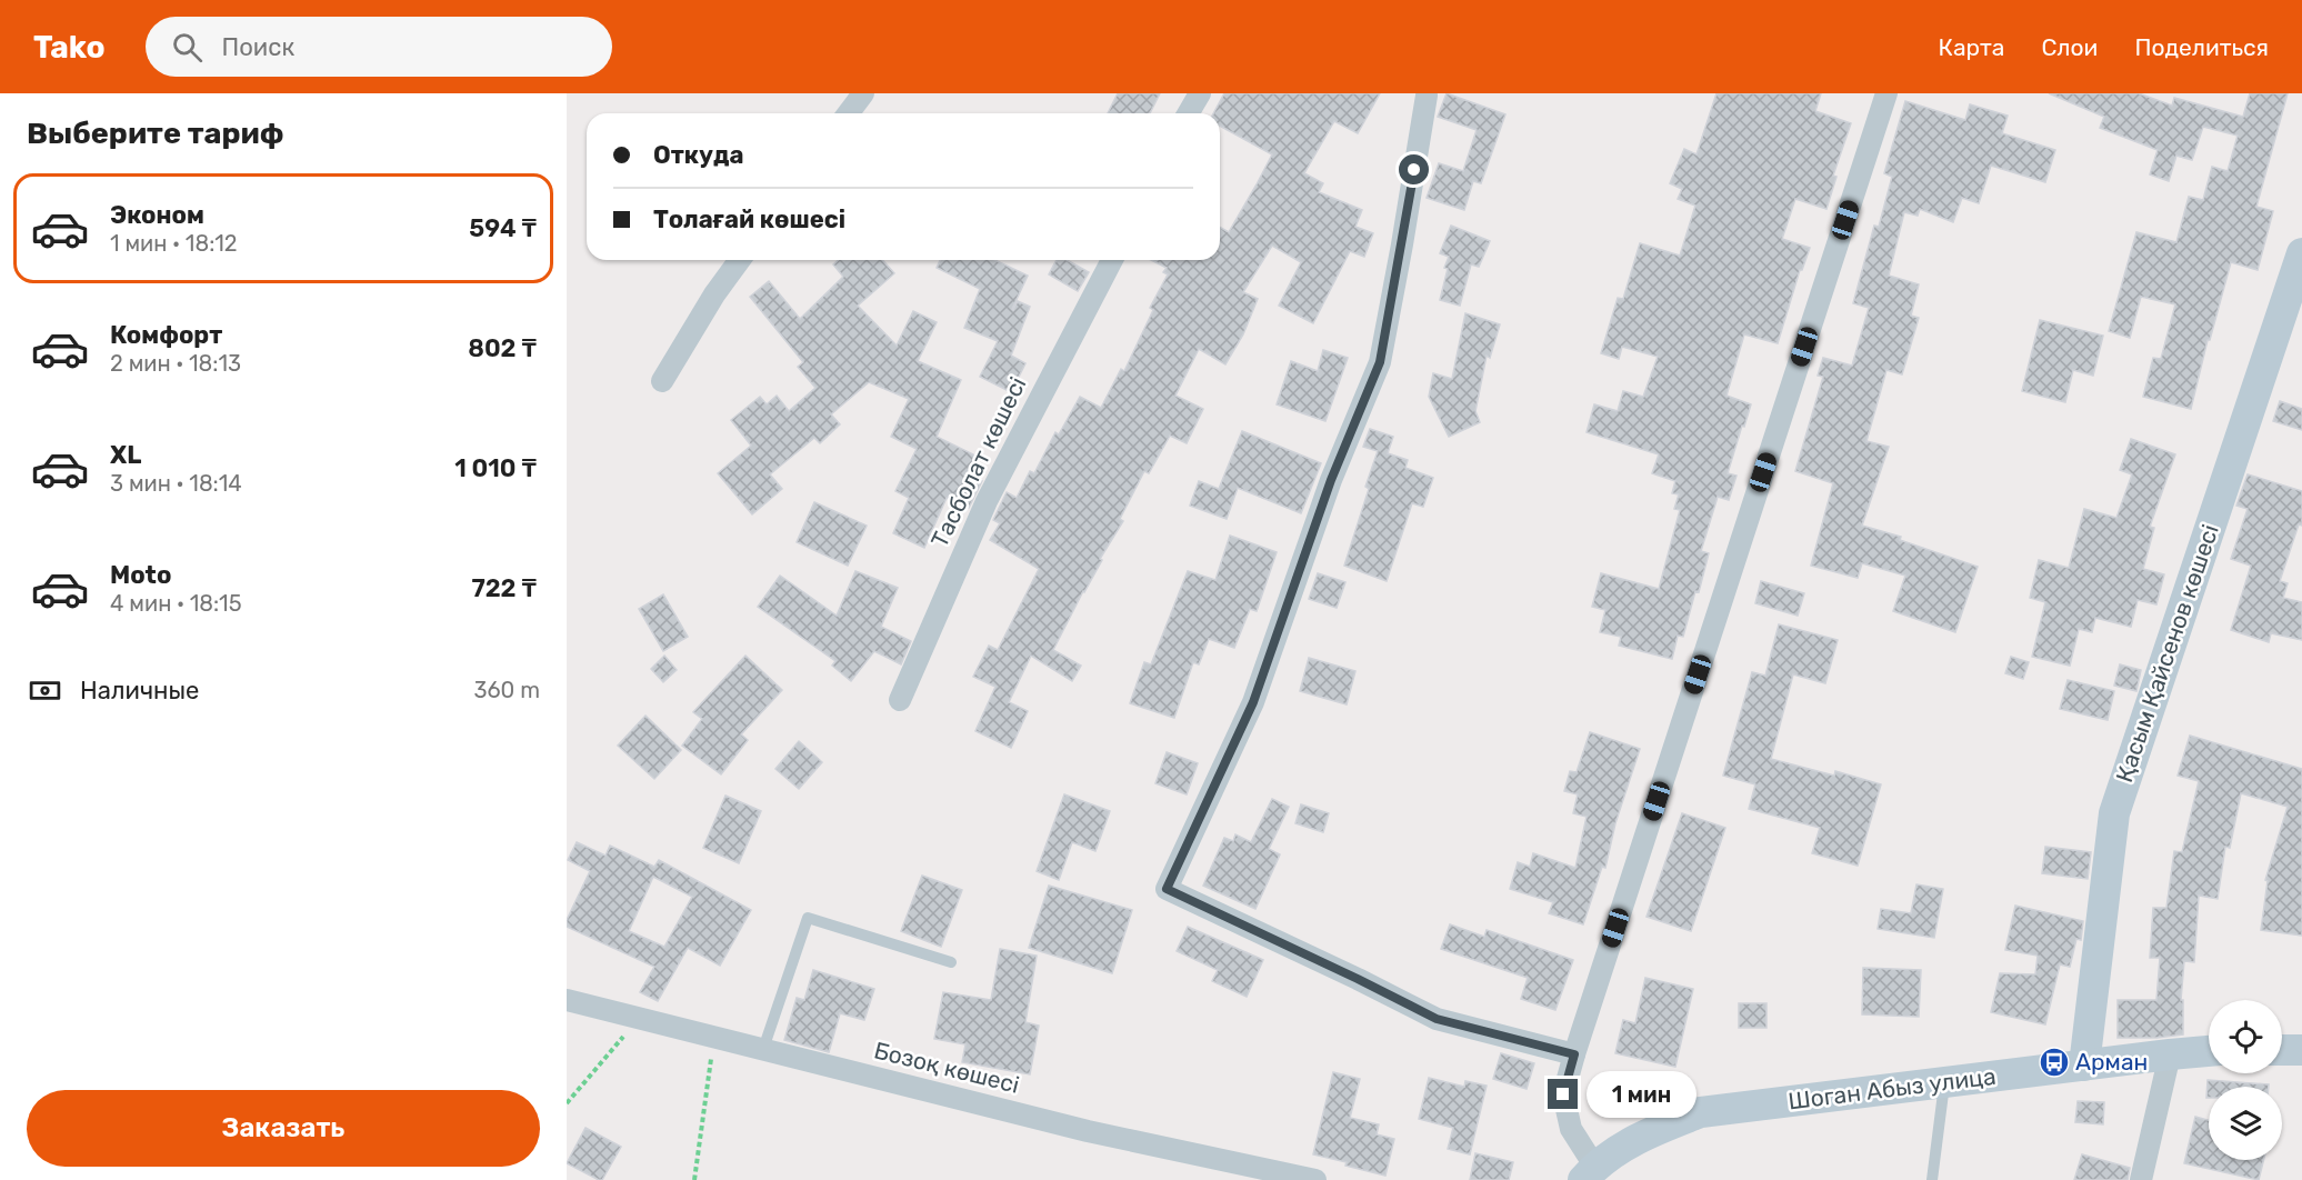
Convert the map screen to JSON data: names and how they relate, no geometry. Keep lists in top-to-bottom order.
{
  "streets": {
    "street": [
      "Тасболат көшесі",
      "Қасым Қайсенов көшесі",
      "Бозоқ көшесі",
      "Шоган Абыз улица"
    ]
  },
  "crossings": [
    ["Қасым Қайсенов көшесі", "Шоган Абыз улица"]
  ],
  "places": {
    "bus stop": ["Арман"]
  },
  "page": {
    "header": "Tako",
    "search": "Поиск",
    "nav": ["Карта", "Слои", "Поделиться"],
    "heading": "Выберите тариф",
    "banner": ["Откуда", "Толағай көшесі"],
    "list": [
      {
        "name": "Эконом",
        "note": "1 мин · 18:12",
        "value": "594 ₸"
      },
      {
        "name": "Комфорт",
        "note": "2 мин · 18:13",
        "value": "802 ₸"
      },
      {
        "name": "XL",
        "note": "3 мин · 18:14",
        "value": "1 010 ₸"
      },
      {
        "name": "Moto",
        "note": "4 мин · 18:15",
        "value": "722 ₸"
      }
    ],
    "pay": ["Наличные", "360 m"],
    "bubble": "1 мин",
    "buttons": "Заказать"
  }
}
